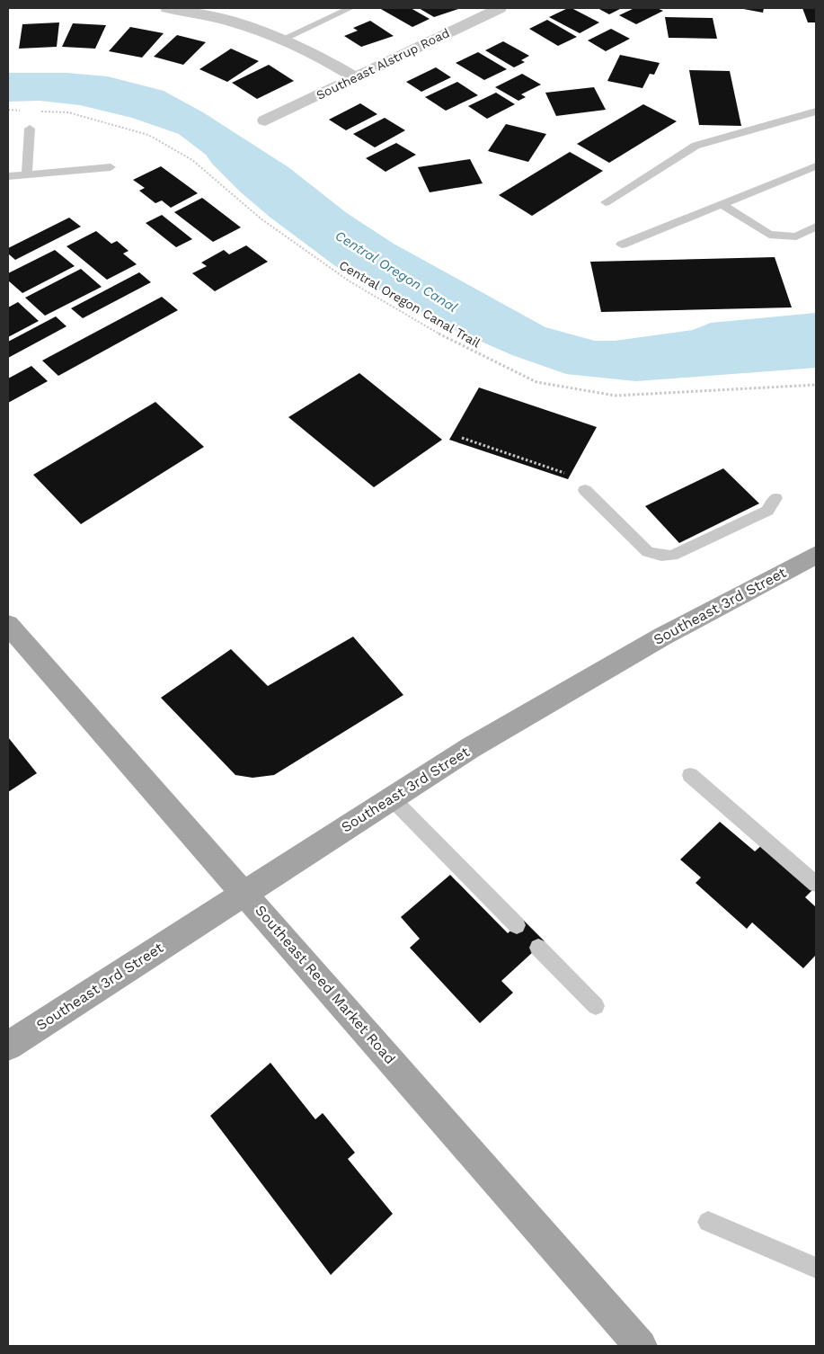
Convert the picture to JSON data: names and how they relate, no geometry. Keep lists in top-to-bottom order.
{
  "streets": {
    "main road": ["Southeast 3rd Street", "Southeast Reed Market Road"],
    "street": ["Southeast Alstrup Road"],
    "path": ["Central Oregon Canal Trail"]
  },
  "crossings": [
    ["Southeast 3rd Street", "Southeast Reed Market Road"]
  ],
  "water": ["Central Oregon Canal"]
}
